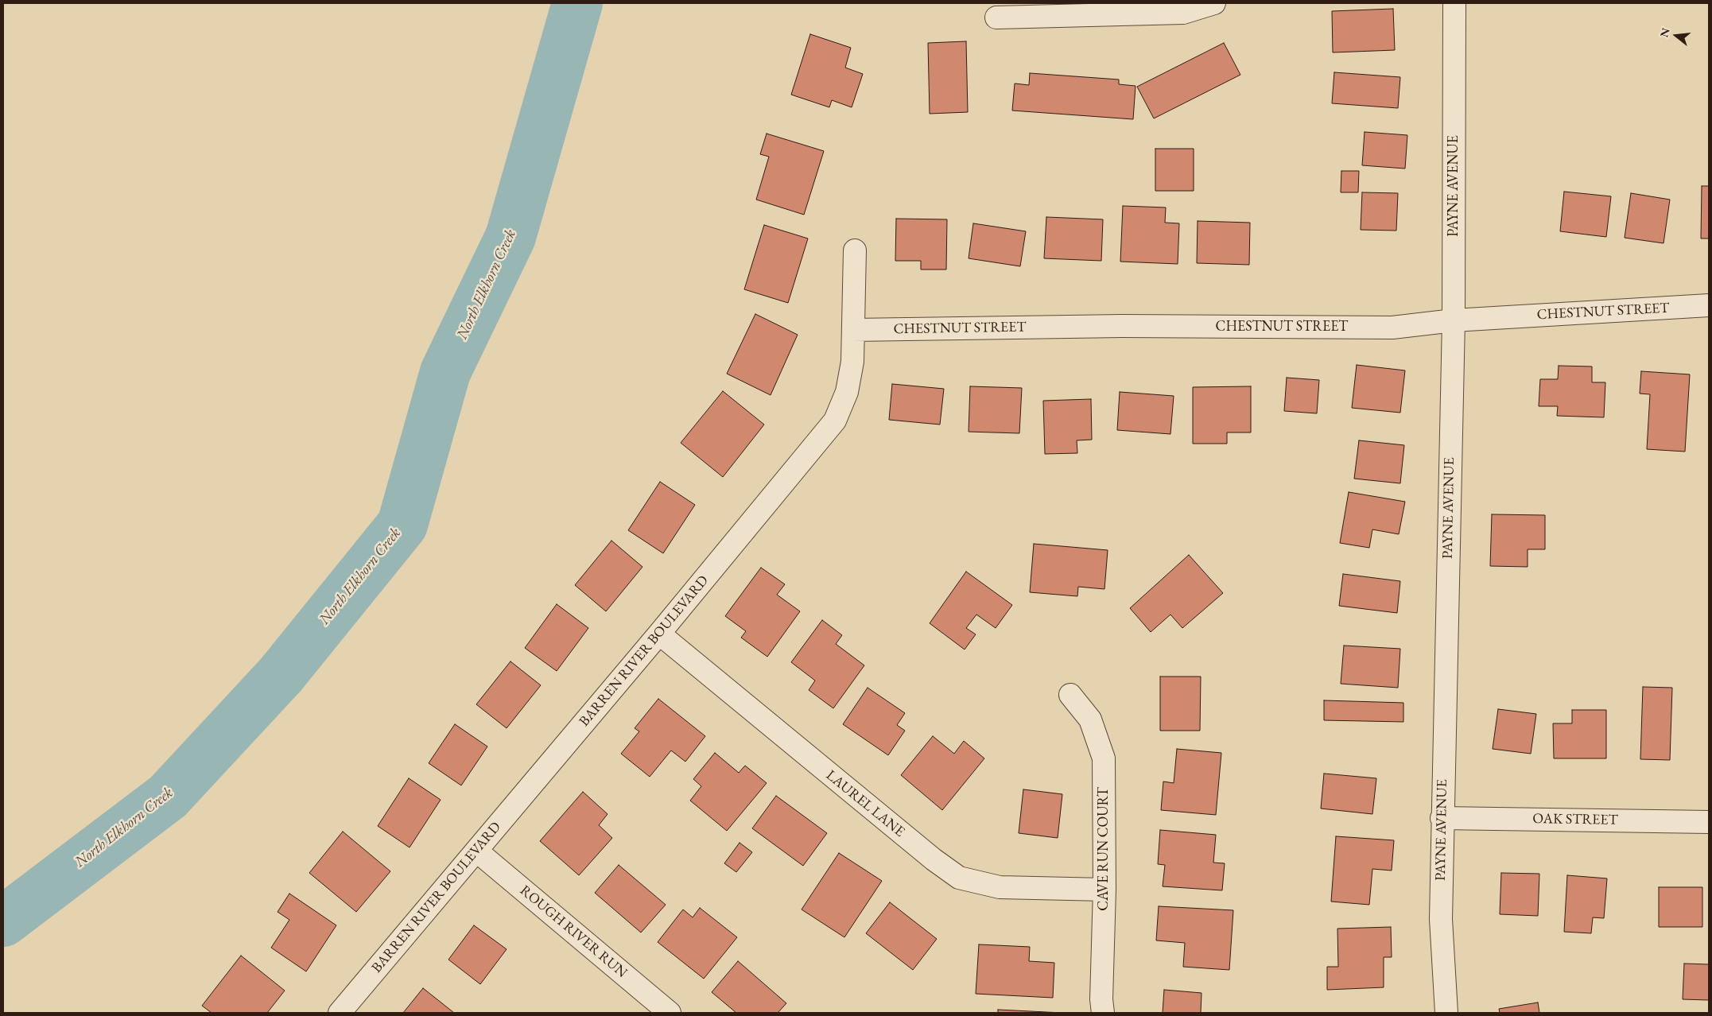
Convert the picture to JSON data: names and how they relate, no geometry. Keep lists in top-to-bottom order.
{
  "streets": {
    "street": [
      "PAYNE AVENUE",
      "CHESTNUT STREET",
      "BARREN RIVER BOULEVARD",
      "LAUREL LANE",
      "OAK STREET",
      "CAVE RUN COURT",
      "ROUGH RIVER RUN"
    ]
  },
  "crossings": [
    ["PAYNE AVENUE", "CHESTNUT STREET"],
    ["PAYNE AVENUE", "OAK STREET"],
    ["CHESTNUT STREET", "BARREN RIVER BOULEVARD"],
    ["BARREN RIVER BOULEVARD", "LAUREL LANE"],
    ["BARREN RIVER BOULEVARD", "ROUGH RIVER RUN"],
    ["LAUREL LANE", "CAVE RUN COURT"]
  ],
  "water": ["North Elkhorn Creek"],
  "north": "left"
}
